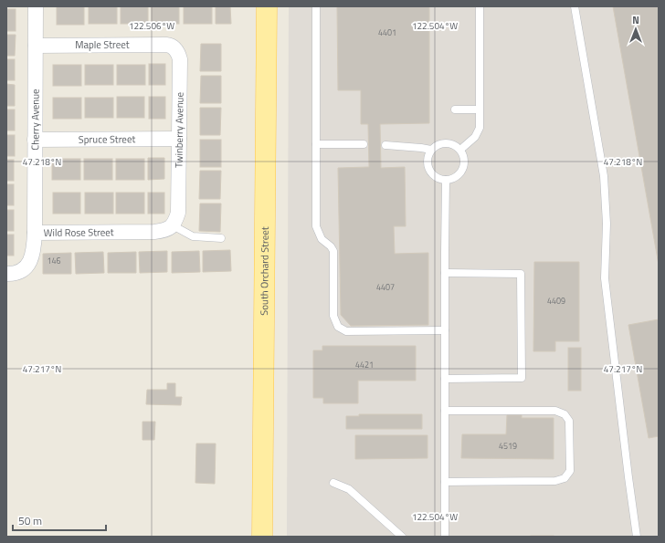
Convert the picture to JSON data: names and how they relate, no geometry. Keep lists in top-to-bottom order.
{
  "streets": {
    "main road": ["South Orchard Street"],
    "street": [
      "Maple Street",
      "Cherry Avenue",
      "Twinberry Avenue",
      "Spruce Street",
      "Wild Rose Street"
    ]
  },
  "crossings": [
    ["Maple Street", "Cherry Avenue"],
    ["Maple Street", "Twinberry Avenue"],
    ["Cherry Avenue", "Spruce Street"],
    ["Cherry Avenue", "Wild Rose Street"],
    ["Twinberry Avenue", "Spruce Street"],
    ["Twinberry Avenue", "Wild Rose Street"]
  ],
  "house_numbers": [
    "4401",
    "146",
    "4407",
    "4409",
    "4421",
    "4519"
  ],
  "scale_bar": "50 m",
  "north": "top",
  "coordinates": [
    "122.506°W",
    "122.504°W",
    "47.218°N",
    "47.217°N"
  ]
}
